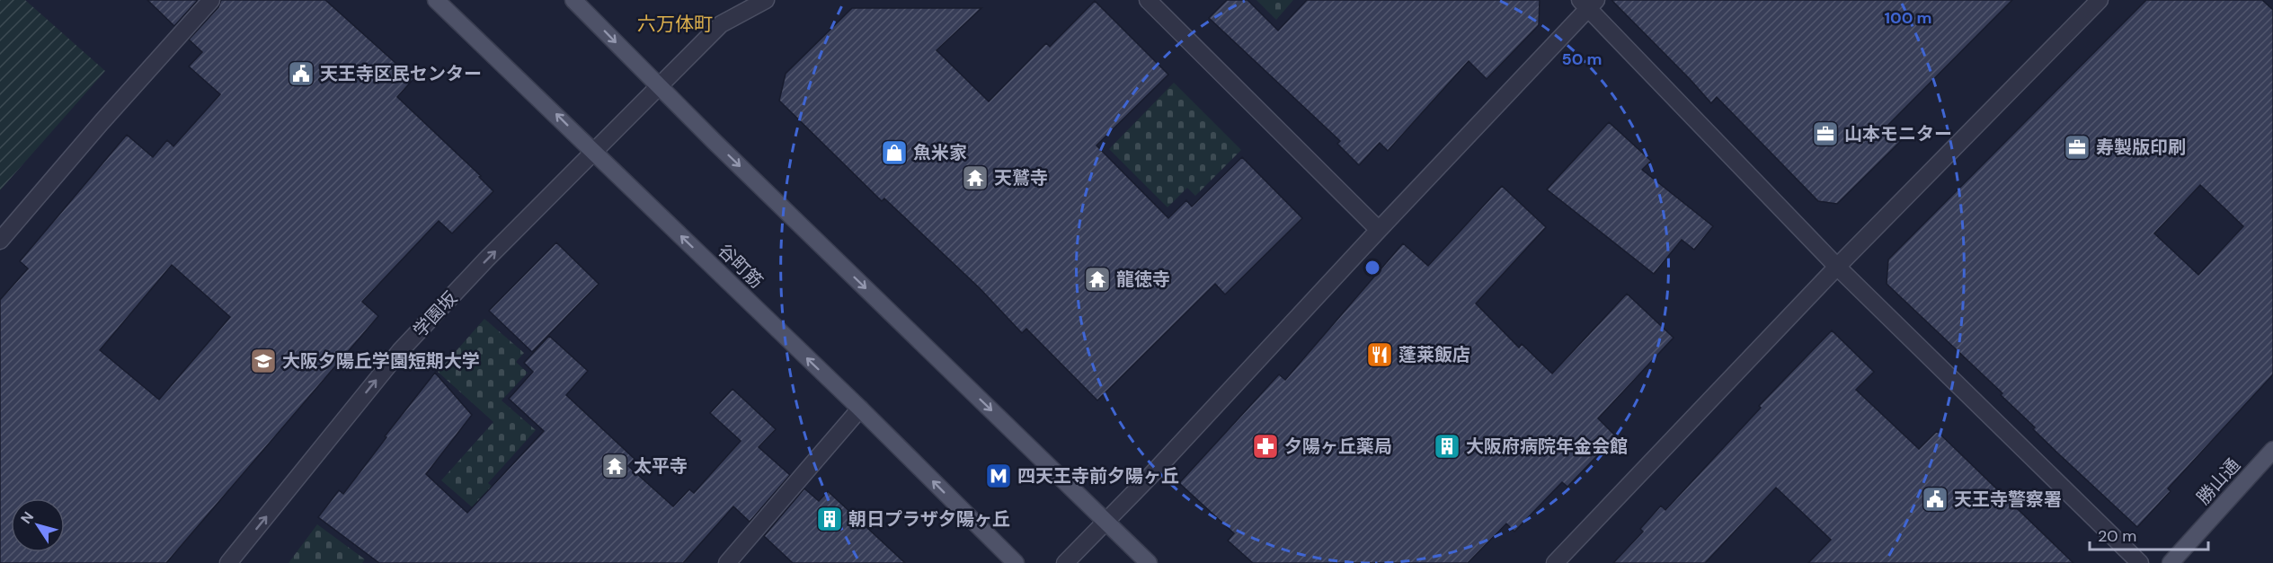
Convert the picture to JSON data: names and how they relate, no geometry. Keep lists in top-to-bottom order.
{
  "streets": {
    "main road": ["谷町筋", "勝山通"],
    "street": ["学園坂"]
  },
  "crossings": [
    ["谷町筋", "学園坂"]
  ],
  "one_way": ["学園坂"],
  "districts": ["六万体町"],
  "places": {
    "public building": ["天王寺区民センター", "天王寺警察署"],
    "office": ["山本モニター", "寿製版印刷"],
    "shop": ["魚米家"],
    "temple": ["天鷲寺", "龍徳寺", "太平寺"],
    "restaurant": ["蓬莱飯店"],
    "school or university": ["大阪夕陽丘学園短期大学"],
    "pharmacy": ["夕陽ヶ丘薬局"],
    "building": ["大阪府病院年金会館", "朝日プラザ夕陽ヶ丘"],
    "metro station": ["四天王寺前夕陽ヶ丘"]
  },
  "scale_bar": "20 m",
  "north": "top left",
  "rings": ["100 m", "50 m"]
}
